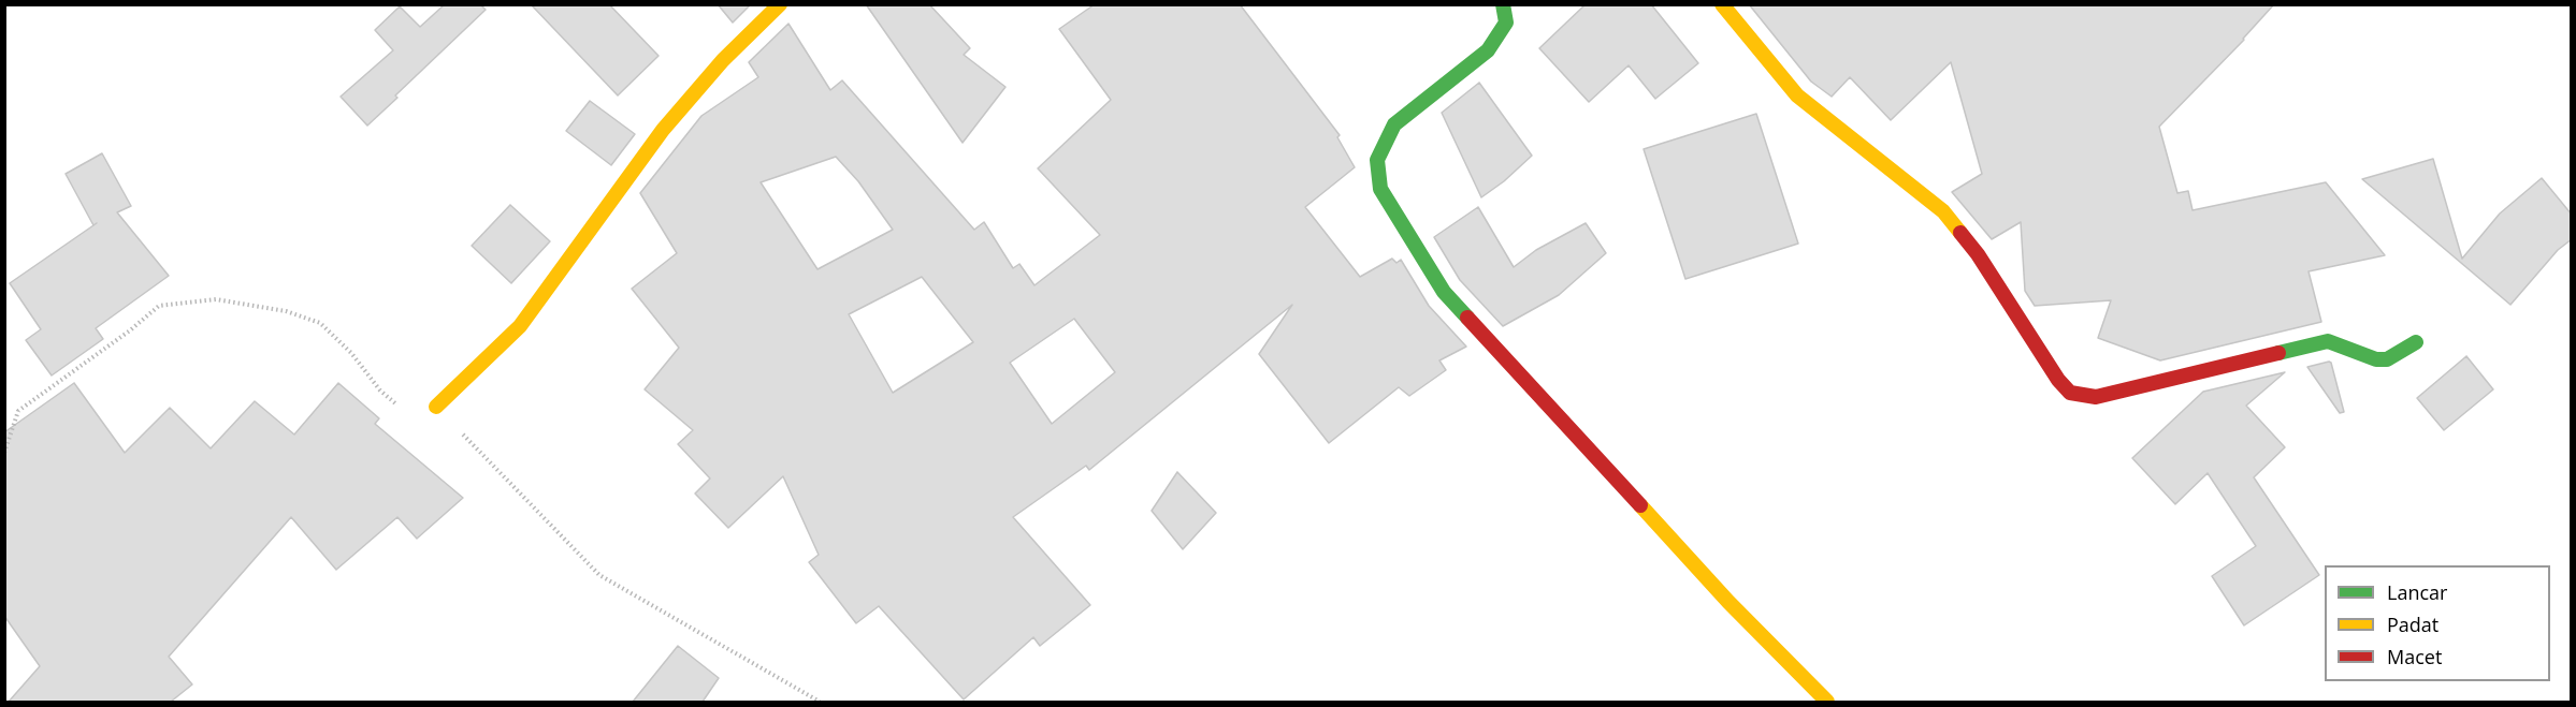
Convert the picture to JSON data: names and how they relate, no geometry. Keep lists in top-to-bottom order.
{
  "legend": ["Lancar", "Padat", "Macet"]
}
